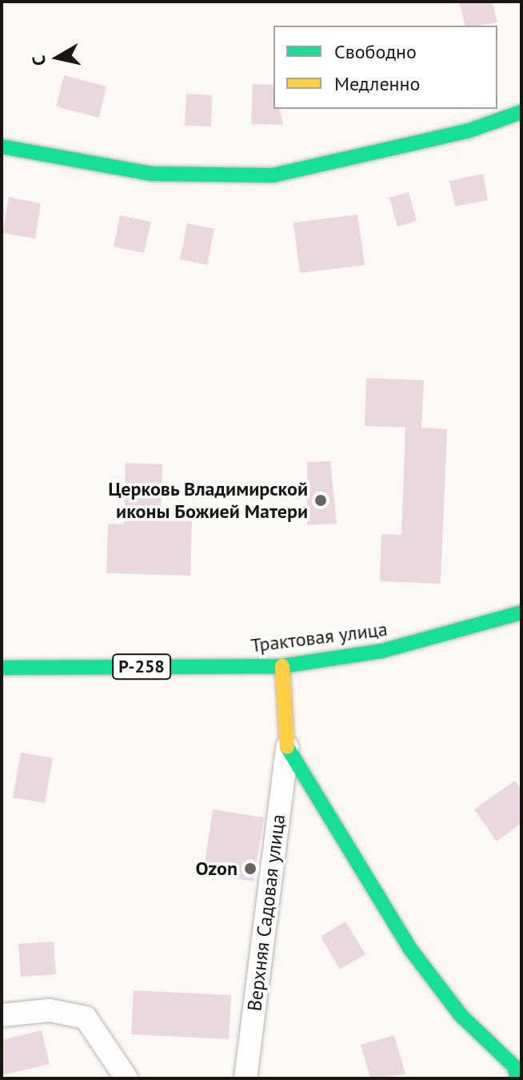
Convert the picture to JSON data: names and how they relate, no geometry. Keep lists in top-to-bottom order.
{
  "streets": {
    "main road": ["Трактовая улица", "Р-258"],
    "street": ["Верхняя Садовая улица"]
  },
  "places": ["Церковь Владимирской иконы Божией Матери", "Ozon"],
  "legend": ["Свободно", "Медленно"],
  "north": "left"
}
